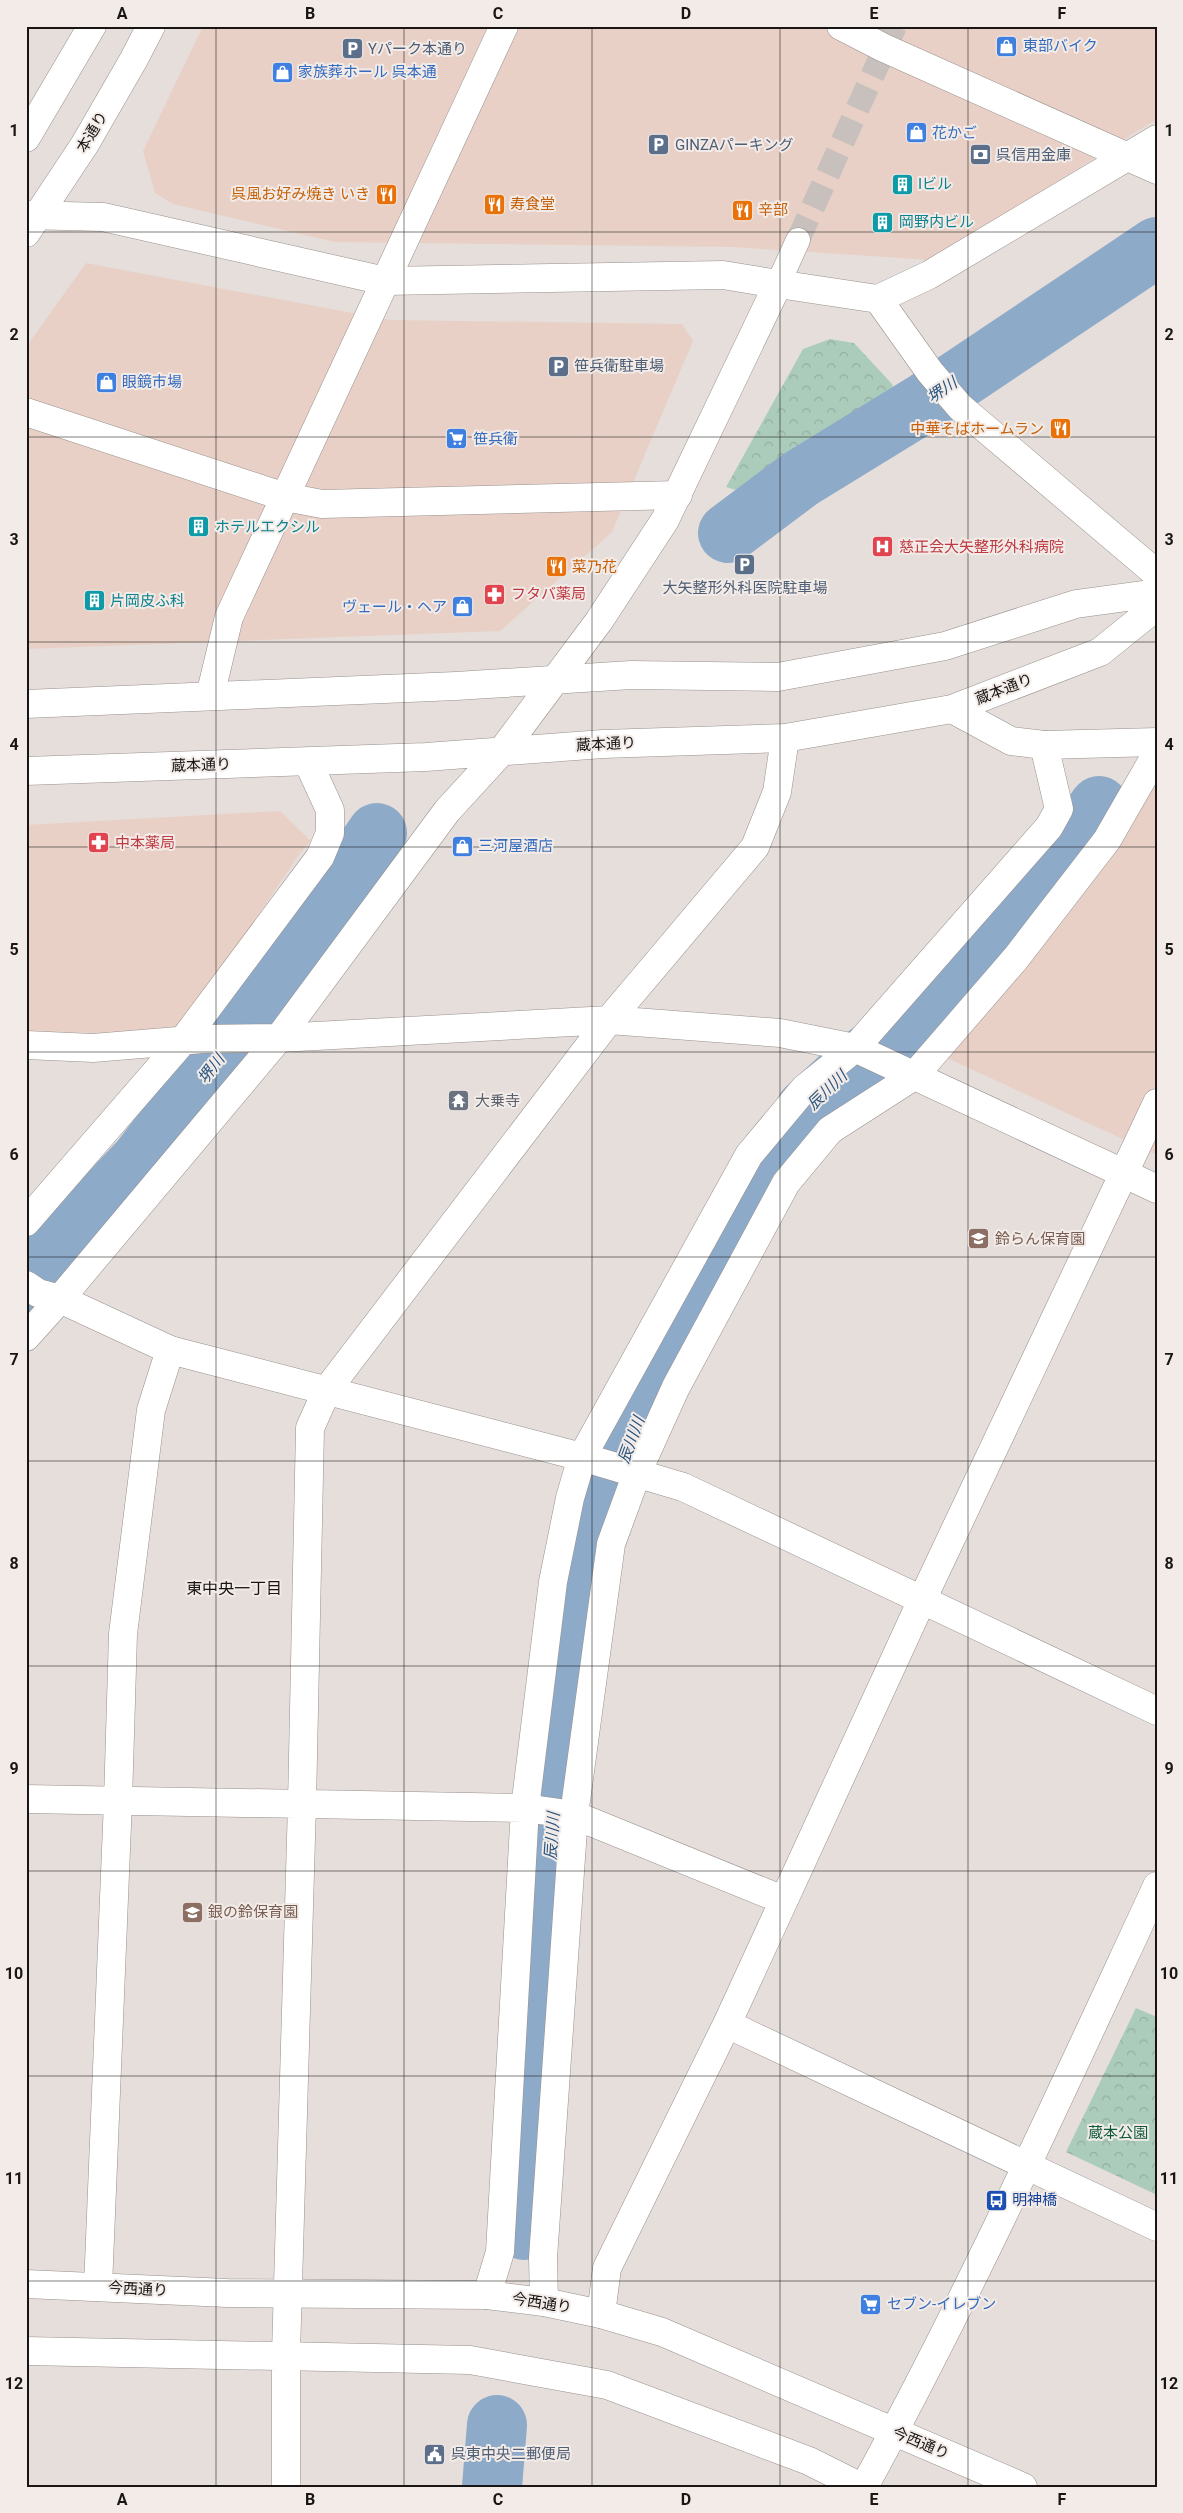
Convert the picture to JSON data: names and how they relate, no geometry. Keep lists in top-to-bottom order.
{
  "streets": {
    "main road": ["本通り", "蔵本通り", "今西通り"]
  },
  "districts": ["東中央一丁目"],
  "water": ["堺川", "辰川川"],
  "parks": ["蔵本公園"],
  "places": {
    "shop": [
      "東部バイク",
      "家族葬ホール 呉本通",
      "花かご",
      "眼鏡市場",
      "ヴェール・ヘア",
      "三河屋酒店"
    ],
    "parking": [
      "Yパーク本通り",
      "GINZAパーキング",
      "笹兵衛駐車場",
      "大矢整形外科医院駐車場"
    ],
    "bank": ["呉信用金庫"],
    "building": [
      "Iビル",
      "岡野内ビル",
      "ホテルエクシル",
      "片岡皮ふ科"
    ],
    "restaurant": [
      "呉風お好み焼き いき",
      "寿食堂",
      "辛部",
      "中華そばホームラン",
      "菜乃花"
    ],
    "supermarket": ["笹兵衛", "セブン-イレブン"],
    "hospital": ["慈正会大矢整形外科病院"],
    "pharmacy": ["フタバ薬局", "中本薬局"],
    "temple": ["大乗寺"],
    "school or university": ["鈴らん保育園", "銀の鈴保育園"],
    "bus stop": ["明神橋"],
    "public building": ["呉東中央二郵便局"]
  },
  "grid": {
    "columns": [
      "A",
      "B",
      "C",
      "D",
      "E",
      "F"
    ],
    "rows": [
      "1",
      "2",
      "3",
      "4",
      "5",
      "6",
      "7",
      "8",
      "9",
      "10",
      "11",
      "12"
    ]
  }
}
